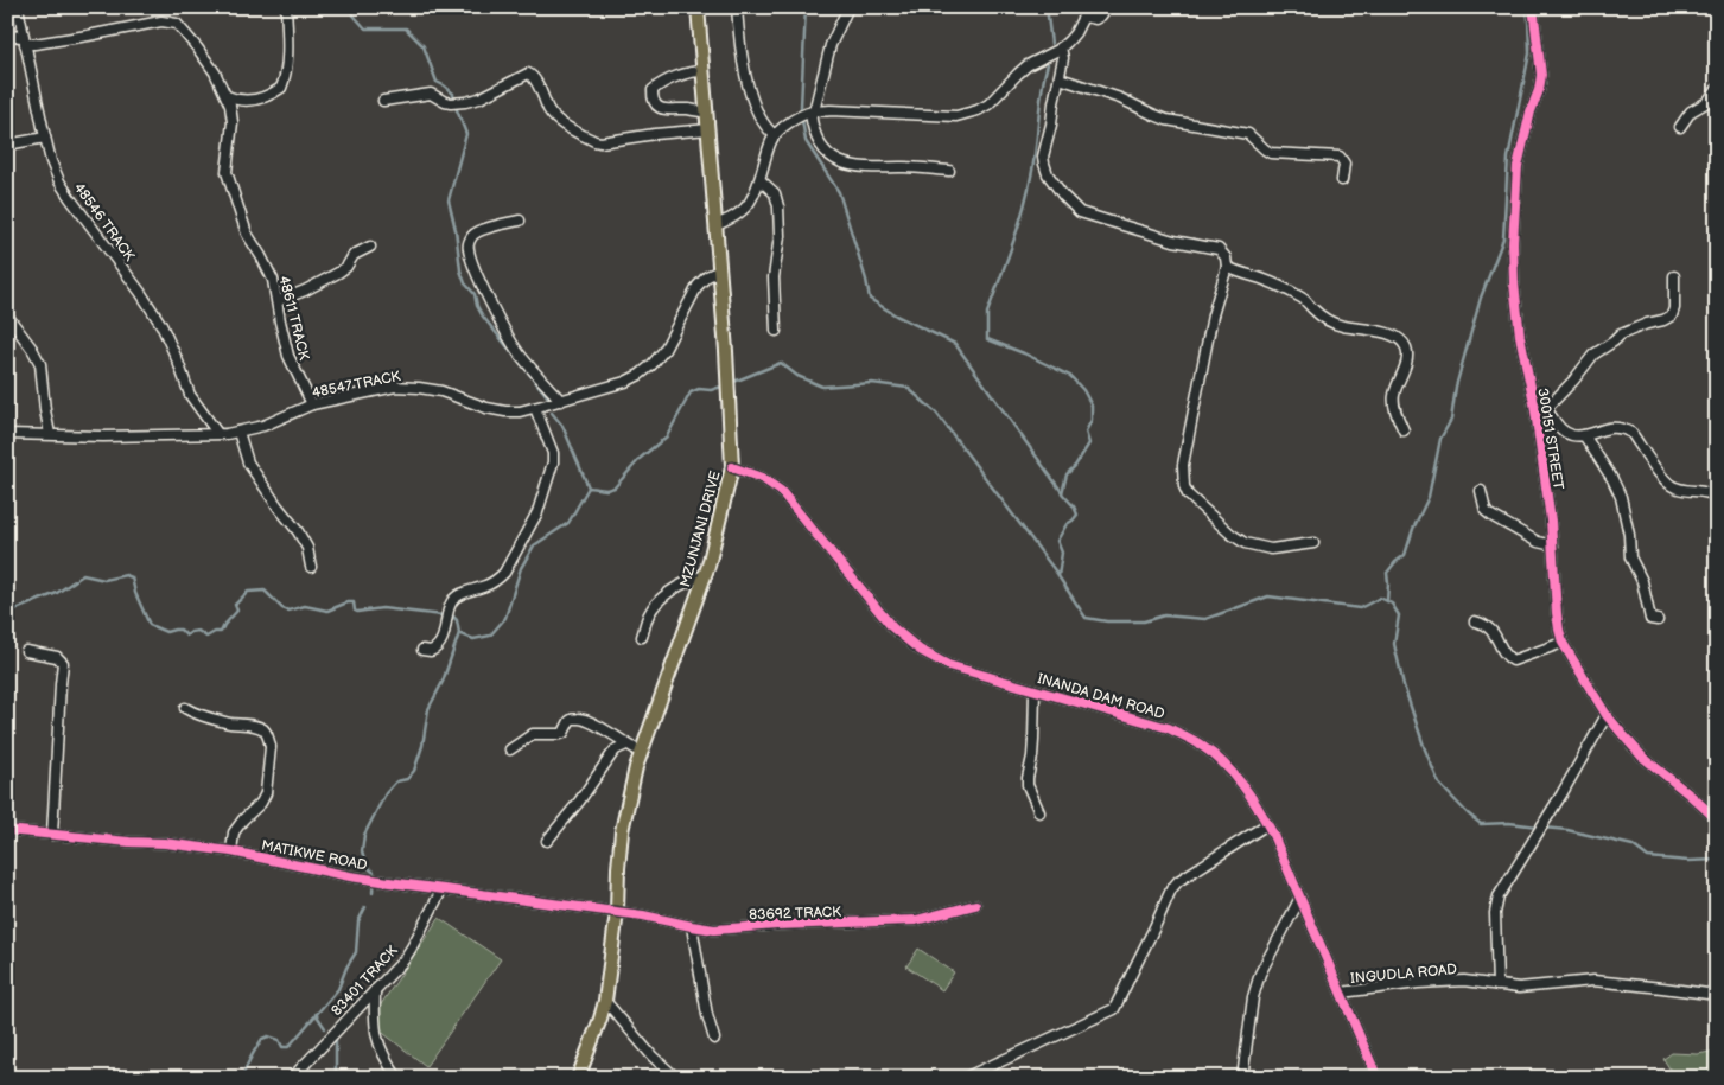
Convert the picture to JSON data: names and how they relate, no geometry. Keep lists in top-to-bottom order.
{
  "streets": {
    "main road": ["MZUNJANI DRIVE"],
    "street": [
      "48546 TRACK",
      "48611 TRACK",
      "48547 TRACK",
      "300151 STREET",
      "INANDA DAM ROAD",
      "MATIKWE ROAD",
      "83692 TRACK",
      "INGUDLA ROAD",
      "83401 TRACK"
    ]
  },
  "crossings": [
    ["48546 TRACK", "48611 TRACK"],
    ["48546 TRACK", "48547 TRACK"],
    ["48611 TRACK", "48547 TRACK"],
    ["48547 TRACK", "MZUNJANI DRIVE"],
    ["MZUNJANI DRIVE", "INANDA DAM ROAD"],
    ["MZUNJANI DRIVE", "MATIKWE ROAD"],
    ["MZUNJANI DRIVE", "83692 TRACK"],
    ["INANDA DAM ROAD", "INGUDLA ROAD"],
    ["MATIKWE ROAD", "83692 TRACK"],
    ["MATIKWE ROAD", "83401 TRACK"]
  ]
}
